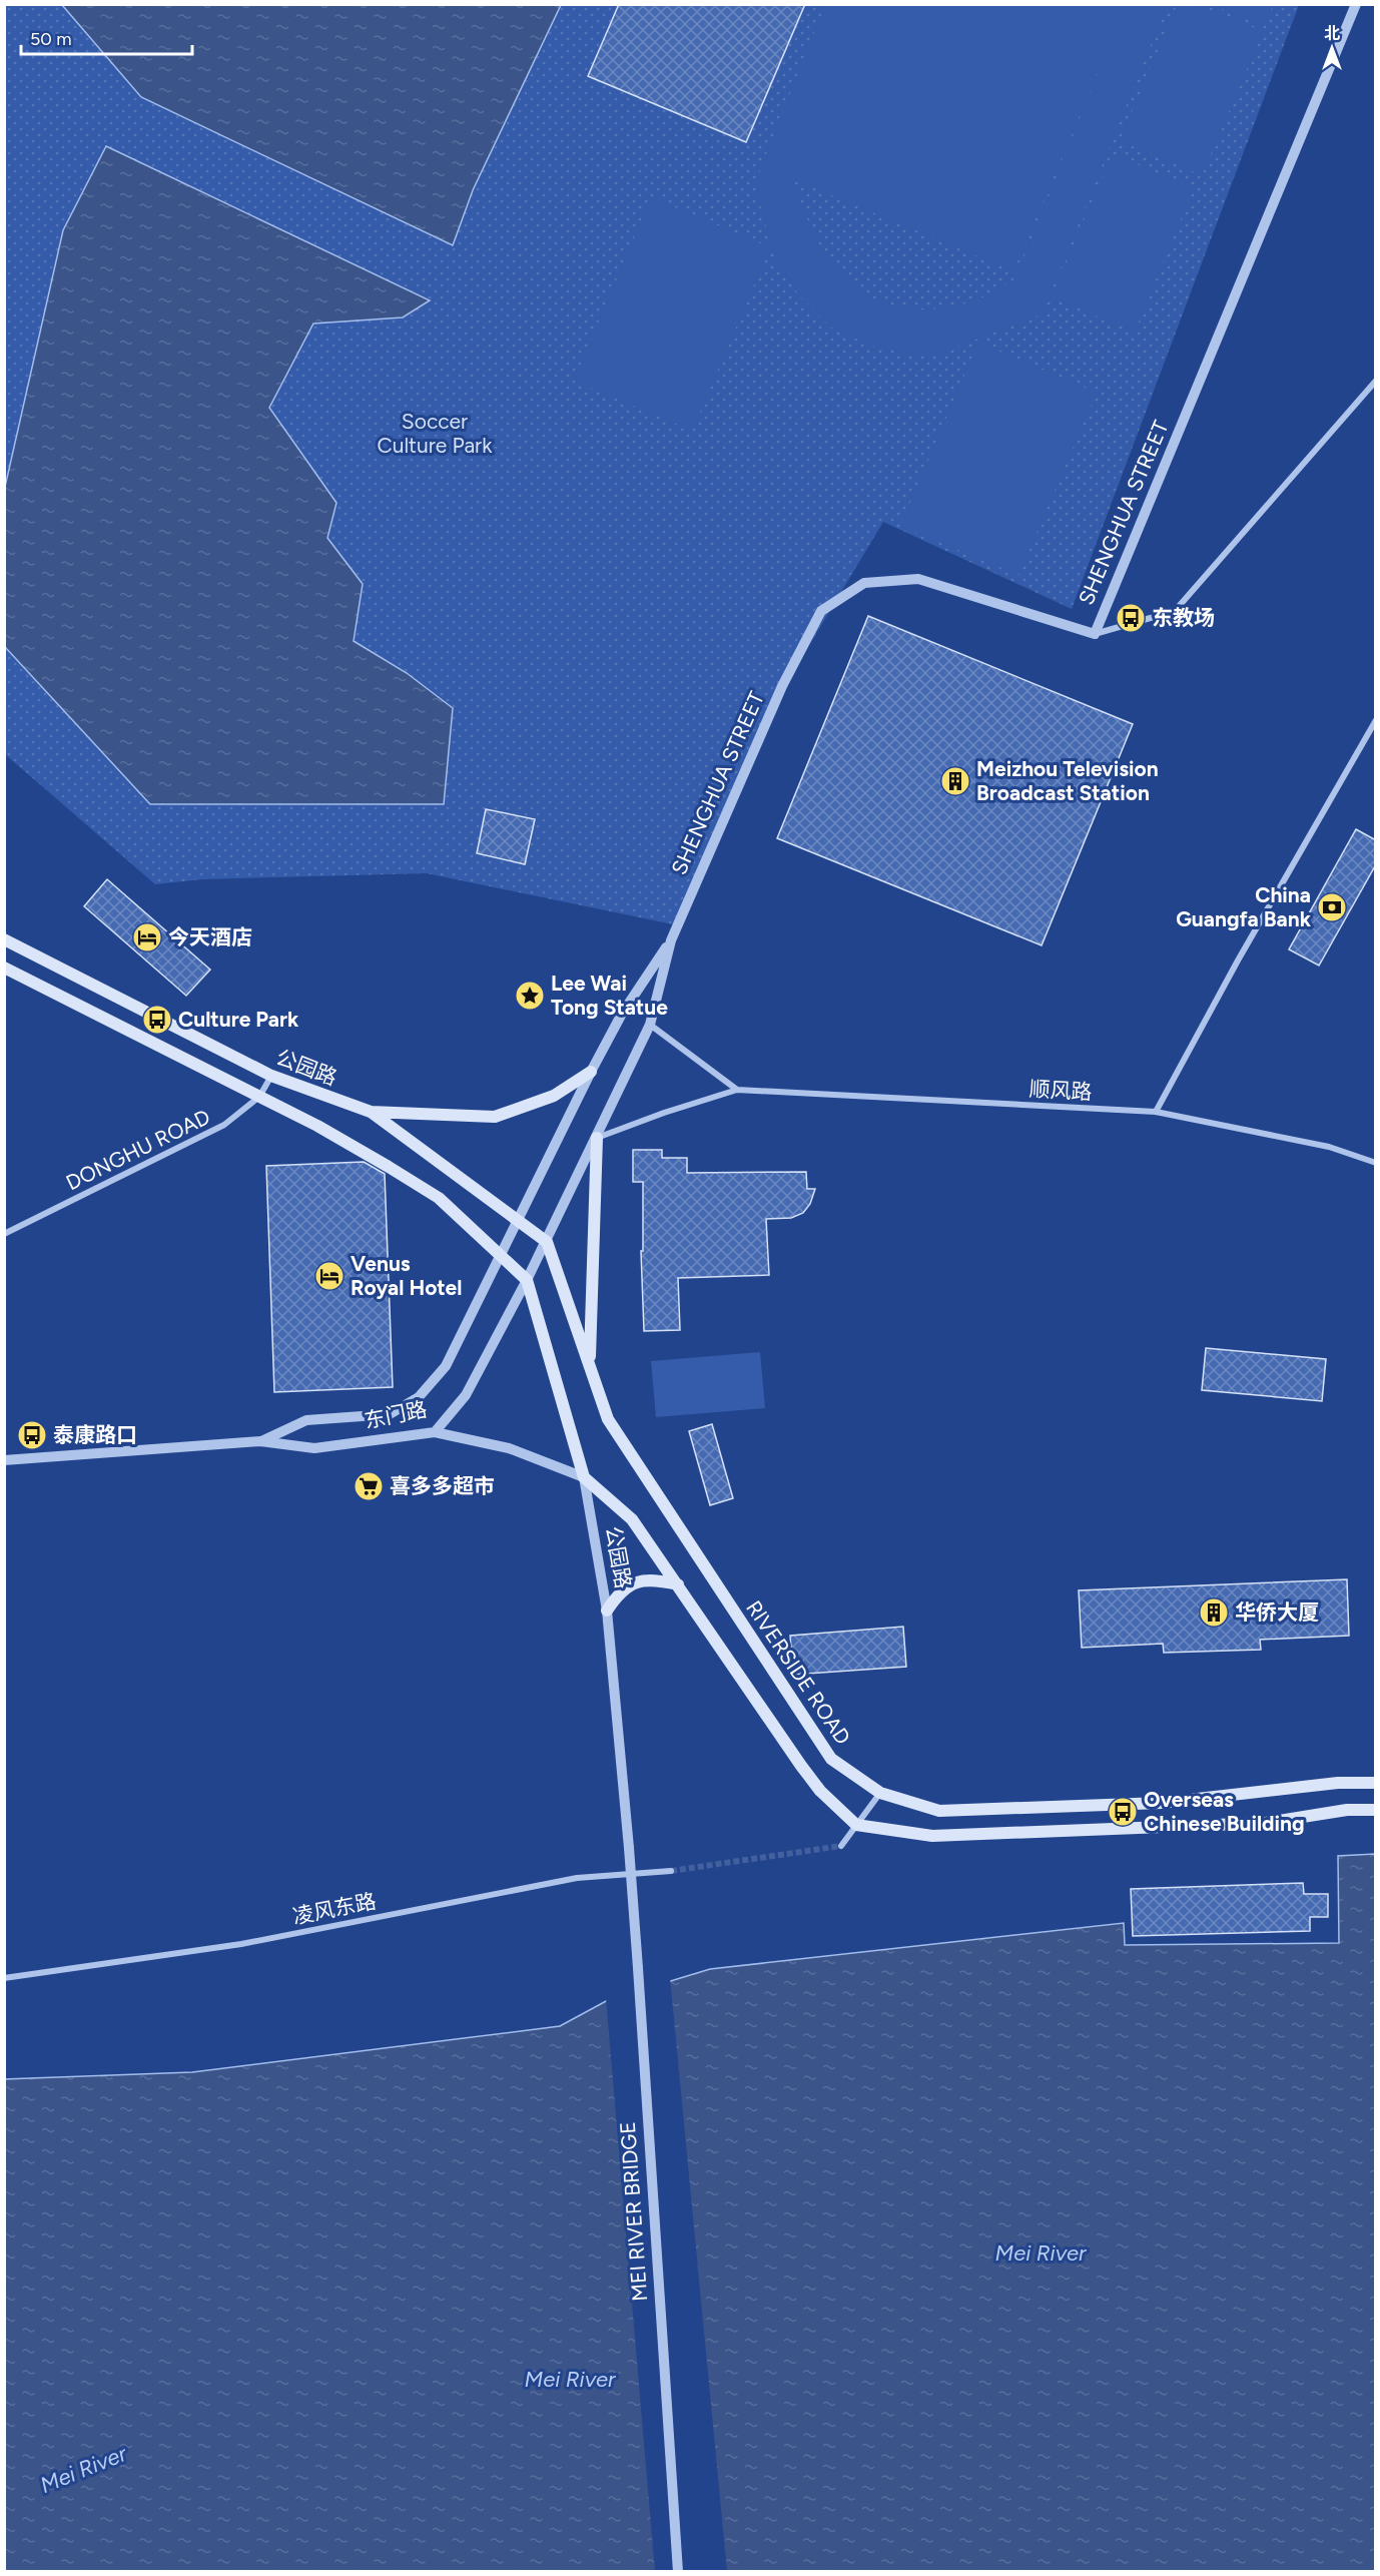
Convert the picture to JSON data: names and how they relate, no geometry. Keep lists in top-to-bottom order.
{
  "streets": {
    "main road": ["公园路", "RIVERSIDE ROAD"],
    "street": [
      "SHENGHUA STREET",
      "顺风路",
      "DONGHU ROAD",
      "东门路",
      "凌风东路",
      "MEI RIVER BRIDGE"
    ]
  },
  "crossings": [
    ["SHENGHUA STREET", "公园路"],
    ["SHENGHUA STREET", "顺风路"],
    ["SHENGHUA STREET", "东门路"],
    ["SHENGHUA STREET", "RIVERSIDE ROAD"],
    ["公园路", "DONGHU ROAD"],
    ["公园路", "东门路"],
    ["公园路", "RIVERSIDE ROAD"],
    ["公园路", "MEI RIVER BRIDGE"],
    ["东门路", "RIVERSIDE ROAD"]
  ],
  "water": ["Mei River"],
  "parks": ["Soccer Culture Park"],
  "places": {
    "bus stop": [
      "东教场",
      "Culture Park",
      "泰康路口",
      "Overseas Chinese Building"
    ],
    "building": ["Meizhou Television Broadcast Station", "华侨大厦"],
    "bank": ["China Guangfa Bank"],
    "hotel": ["今天酒店", "Venus Royal Hotel"],
    "place": ["Lee Wai Tong Statue"],
    "supermarket": ["喜多多超市"]
  },
  "scale_bar": "50 m",
  "north": "top"
}
